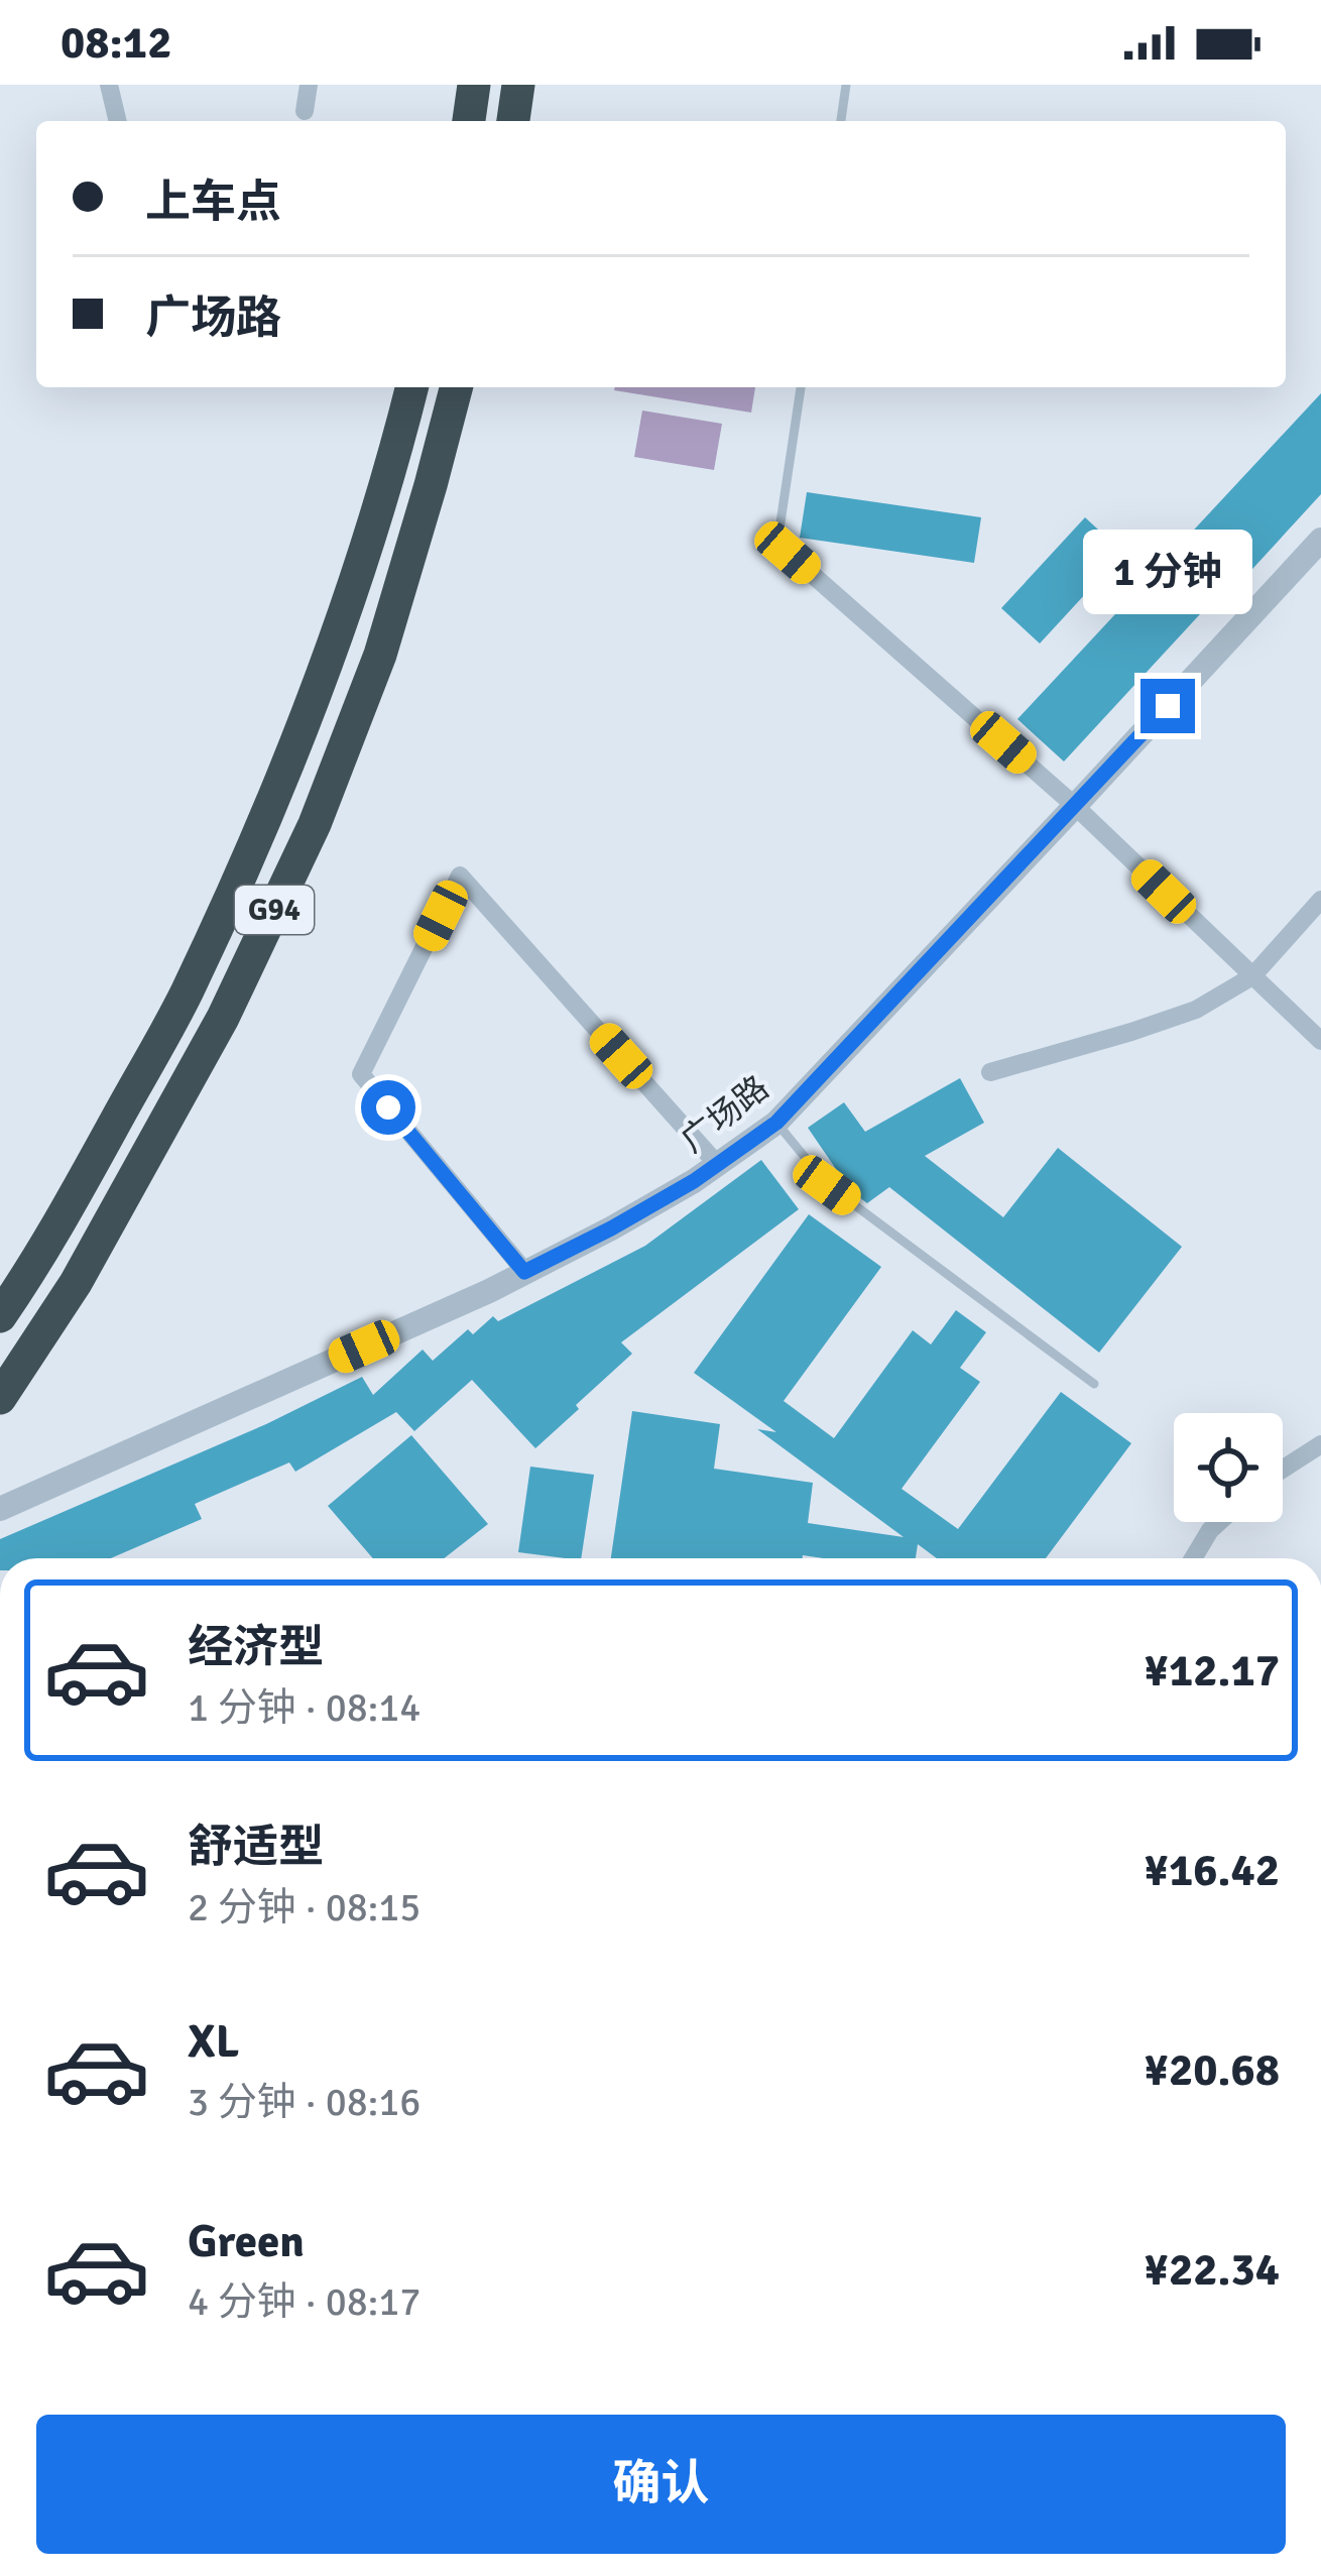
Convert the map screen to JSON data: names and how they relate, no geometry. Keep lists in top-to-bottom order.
{
  "streets": {
    "highway": ["G94"],
    "street": ["广场路"]
  },
  "page": {
    "status": "08:12",
    "banner": ["上车点", "广场路"],
    "bubble": "1 分钟",
    "list": [
      {
        "name": "经济型",
        "note": "1 分钟 · 08:14",
        "value": "¥12.17"
      },
      {
        "name": "舒适型",
        "note": "2 分钟 · 08:15",
        "value": "¥16.42"
      },
      {
        "name": "XL",
        "note": "3 分钟 · 08:16",
        "value": "¥20.68"
      },
      {
        "name": "Green",
        "note": "4 分钟 · 08:17",
        "value": "¥22.34"
      }
    ],
    "buttons": "确认"
  }
}
